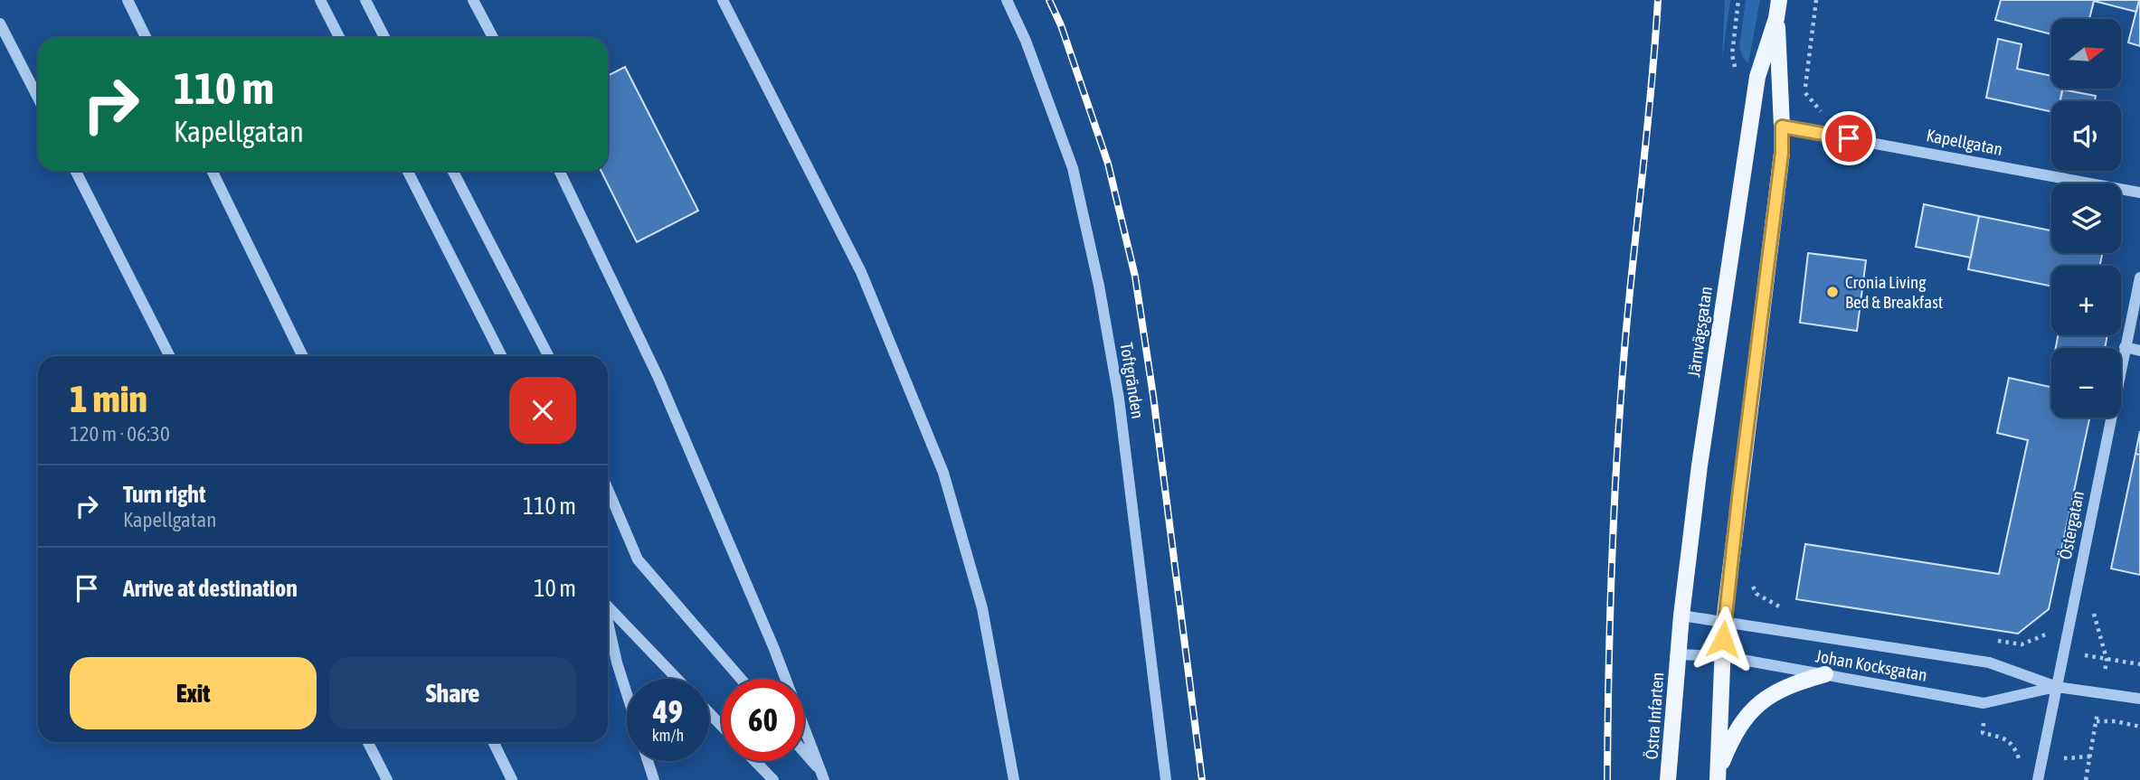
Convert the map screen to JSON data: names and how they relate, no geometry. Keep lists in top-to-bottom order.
{
  "streets": {
    "main road": ["Järnvägsgatan", "Östra Infarten"],
    "street": [
      "Kapellgatan",
      "Toftgränden",
      "Östergatan",
      "Johan Kocksgatan"
    ]
  },
  "crossings": [
    ["Kapellgatan", "Järnvägsgatan"],
    ["Järnvägsgatan", "Johan Kocksgatan"],
    ["Järnvägsgatan", "Östra Infarten"],
    ["Östergatan", "Johan Kocksgatan"],
    ["Johan Kocksgatan", "Östra Infarten"]
  ],
  "places": ["Cronia Living Bed & Breakfast"],
  "north": "right",
  "page": {
    "map_buttons": ["+", "−"],
    "turn": ["110 m", "Kapellgatan"],
    "heading": ["1 min", "120 m · 06:30"],
    "list": [
      {
        "name": "Turn right",
        "note": "Kapellgatan",
        "value": "110 m"
      },
      {
        "name": "Arrive at destination",
        "value": "10 m"
      }
    ],
    "buttons": ["Exit", "Share"],
    "speed": "49 km/h",
    "limit": "60"
  }
}
